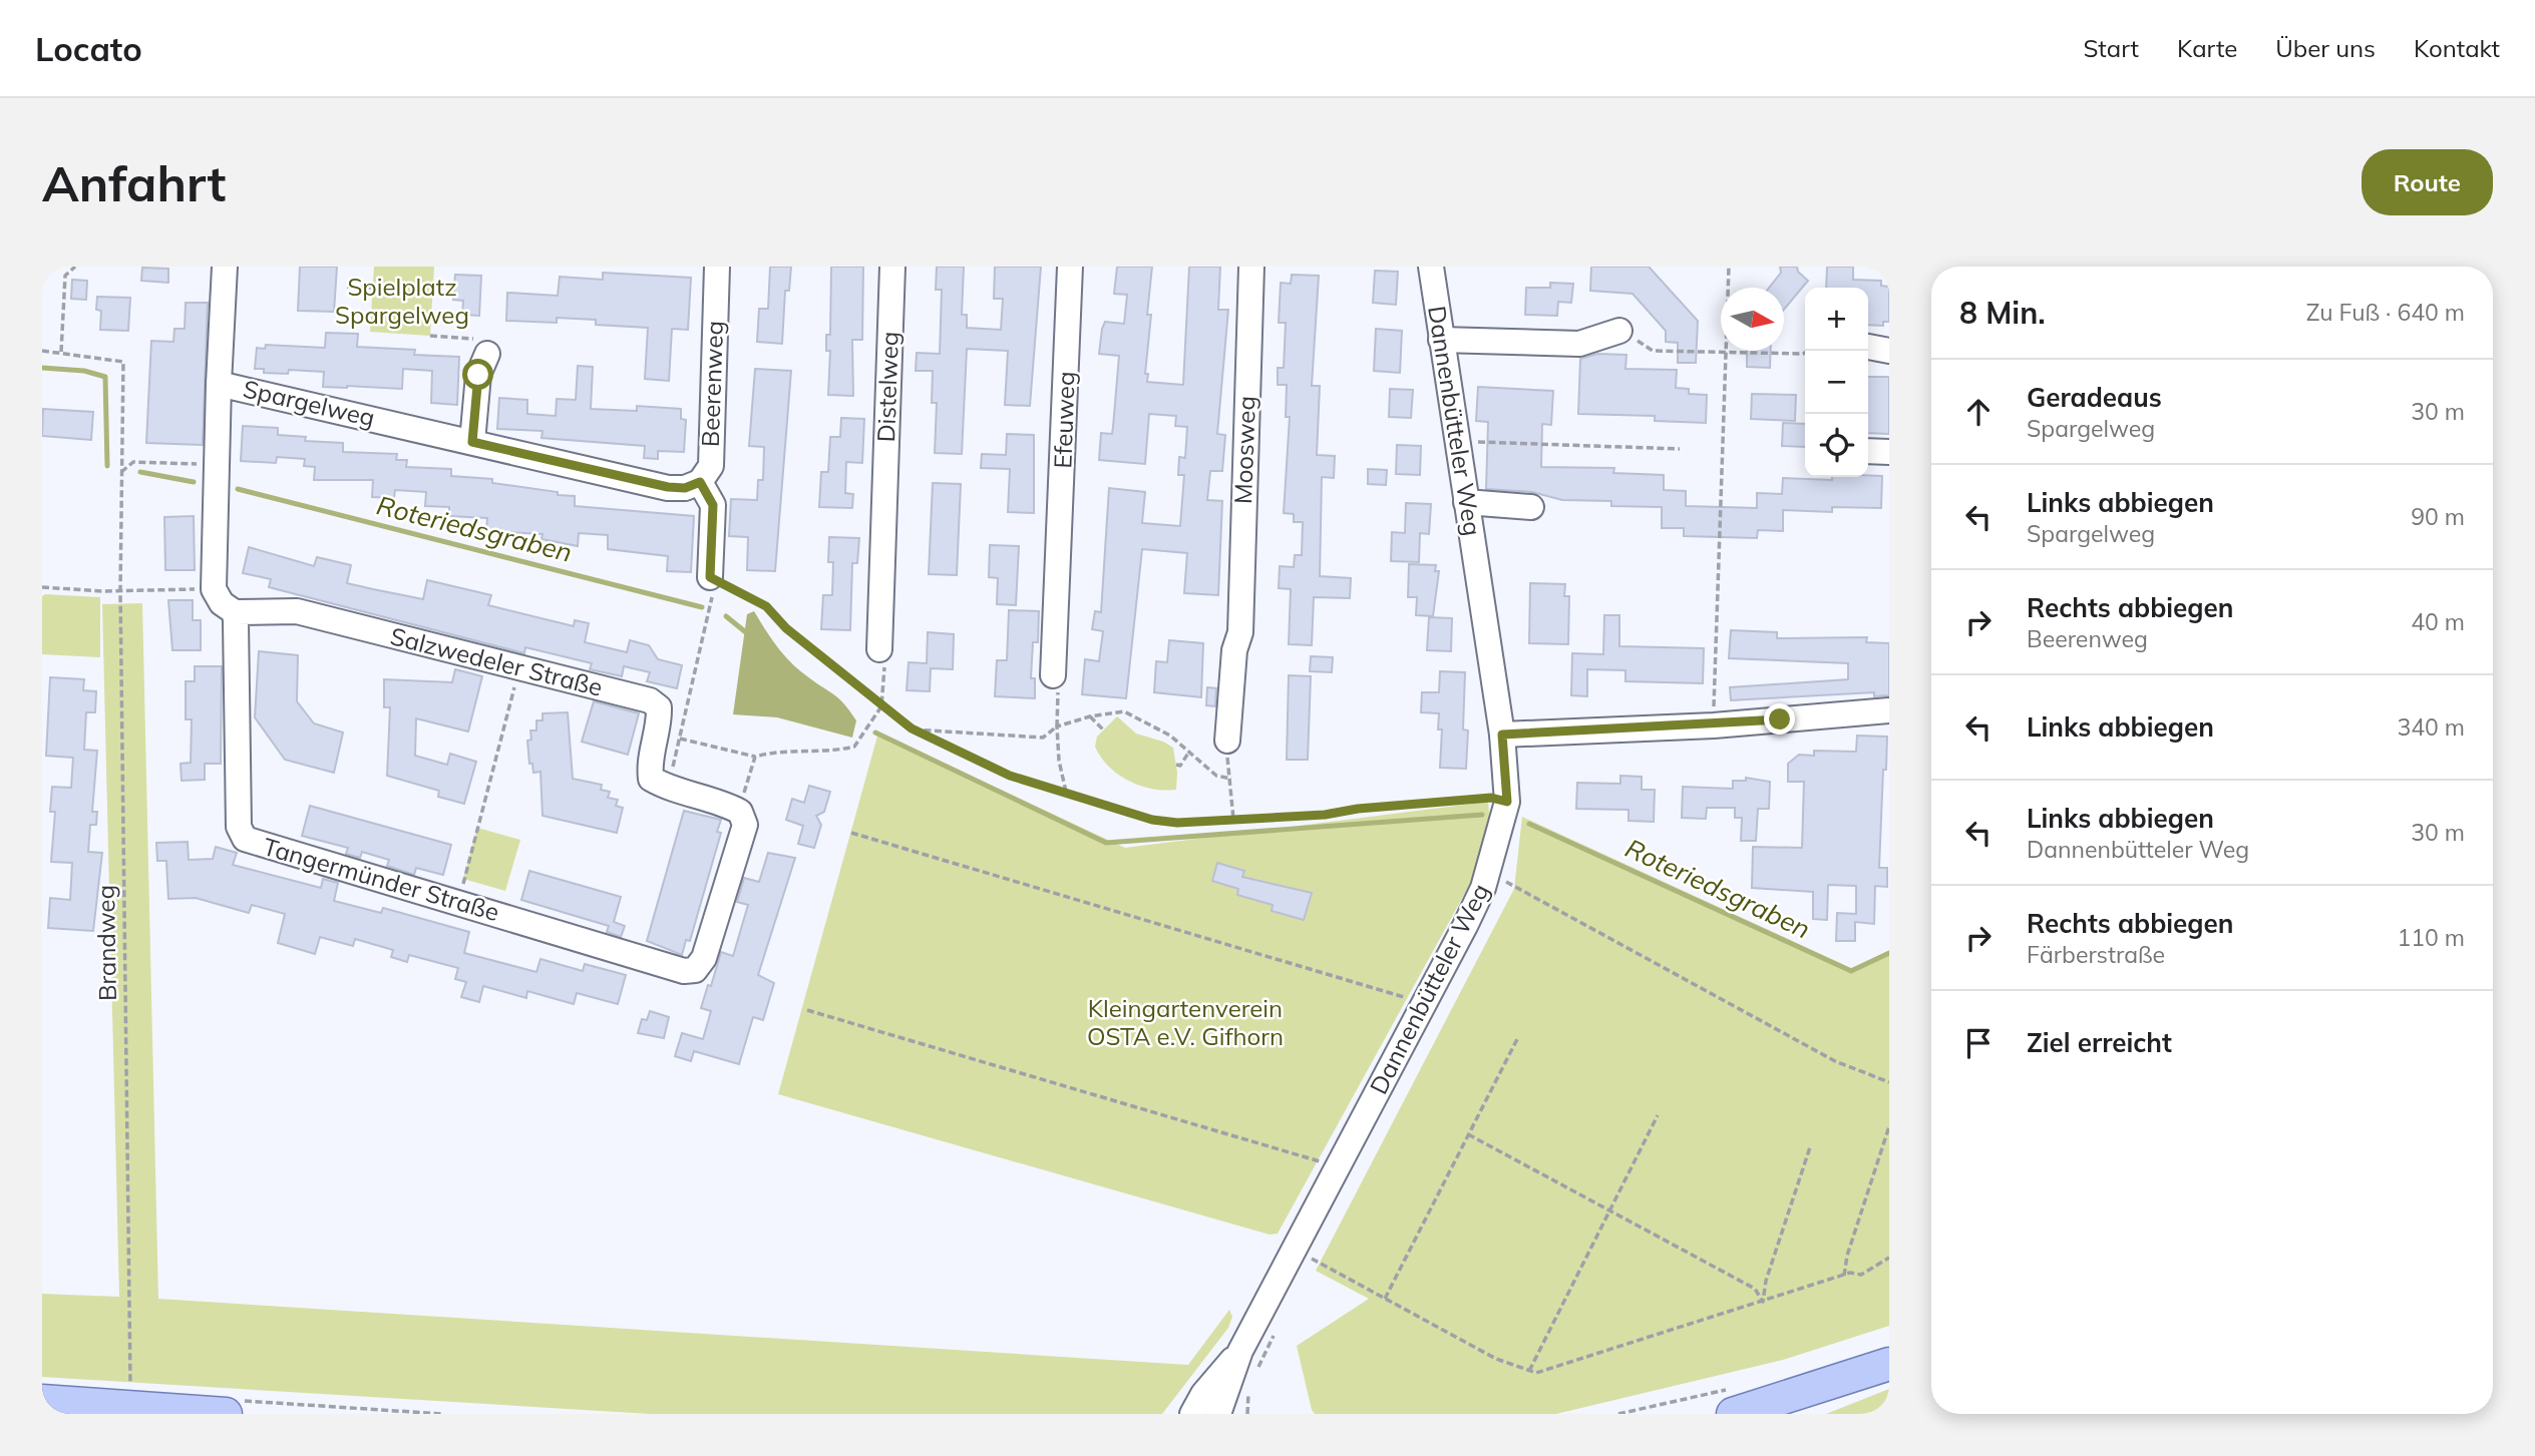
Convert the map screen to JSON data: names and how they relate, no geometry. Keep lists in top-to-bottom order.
{
  "streets": {
    "street": [
      "Beerenweg",
      "Distelweg",
      "Spargelweg",
      "Efeuweg",
      "Dannenbütteler Weg",
      "Moosweg",
      "Salzwedeler Straße",
      "Tangermünder Straße"
    ],
    "path": ["Brandweg"]
  },
  "crossings": [
    ["Beerenweg", "Spargelweg"],
    ["Salzwedeler Straße", "Tangermünder Straße"]
  ],
  "water": ["Roteriedsgraben"],
  "parks": ["Spielplatz Spargelweg", "Kleingartenverein OSTA e.V. Gifhorn"],
  "north": "right",
  "page": {
    "header": "Locato",
    "nav": [
      "Start",
      "Karte",
      "Über uns",
      "Kontakt"
    ],
    "buttons": "Route",
    "title": "Anfahrt",
    "heading": ["8 Min.", "Zu Fuß · 640 m"],
    "map_buttons": ["+", "−"],
    "list": [
      ["Geradeaus", "Spargelweg", "30 m"],
      ["Links abbiegen", "Spargelweg", "90 m"],
      ["Rechts abbiegen", "Beerenweg", "40 m"],
      ["Links abbiegen", "340 m"],
      ["Links abbiegen", "Dannenbütteler Weg", "30 m"],
      ["Rechts abbiegen", "Färberstraße", "110 m"],
      "Ziel erreicht"
    ]
  }
}
